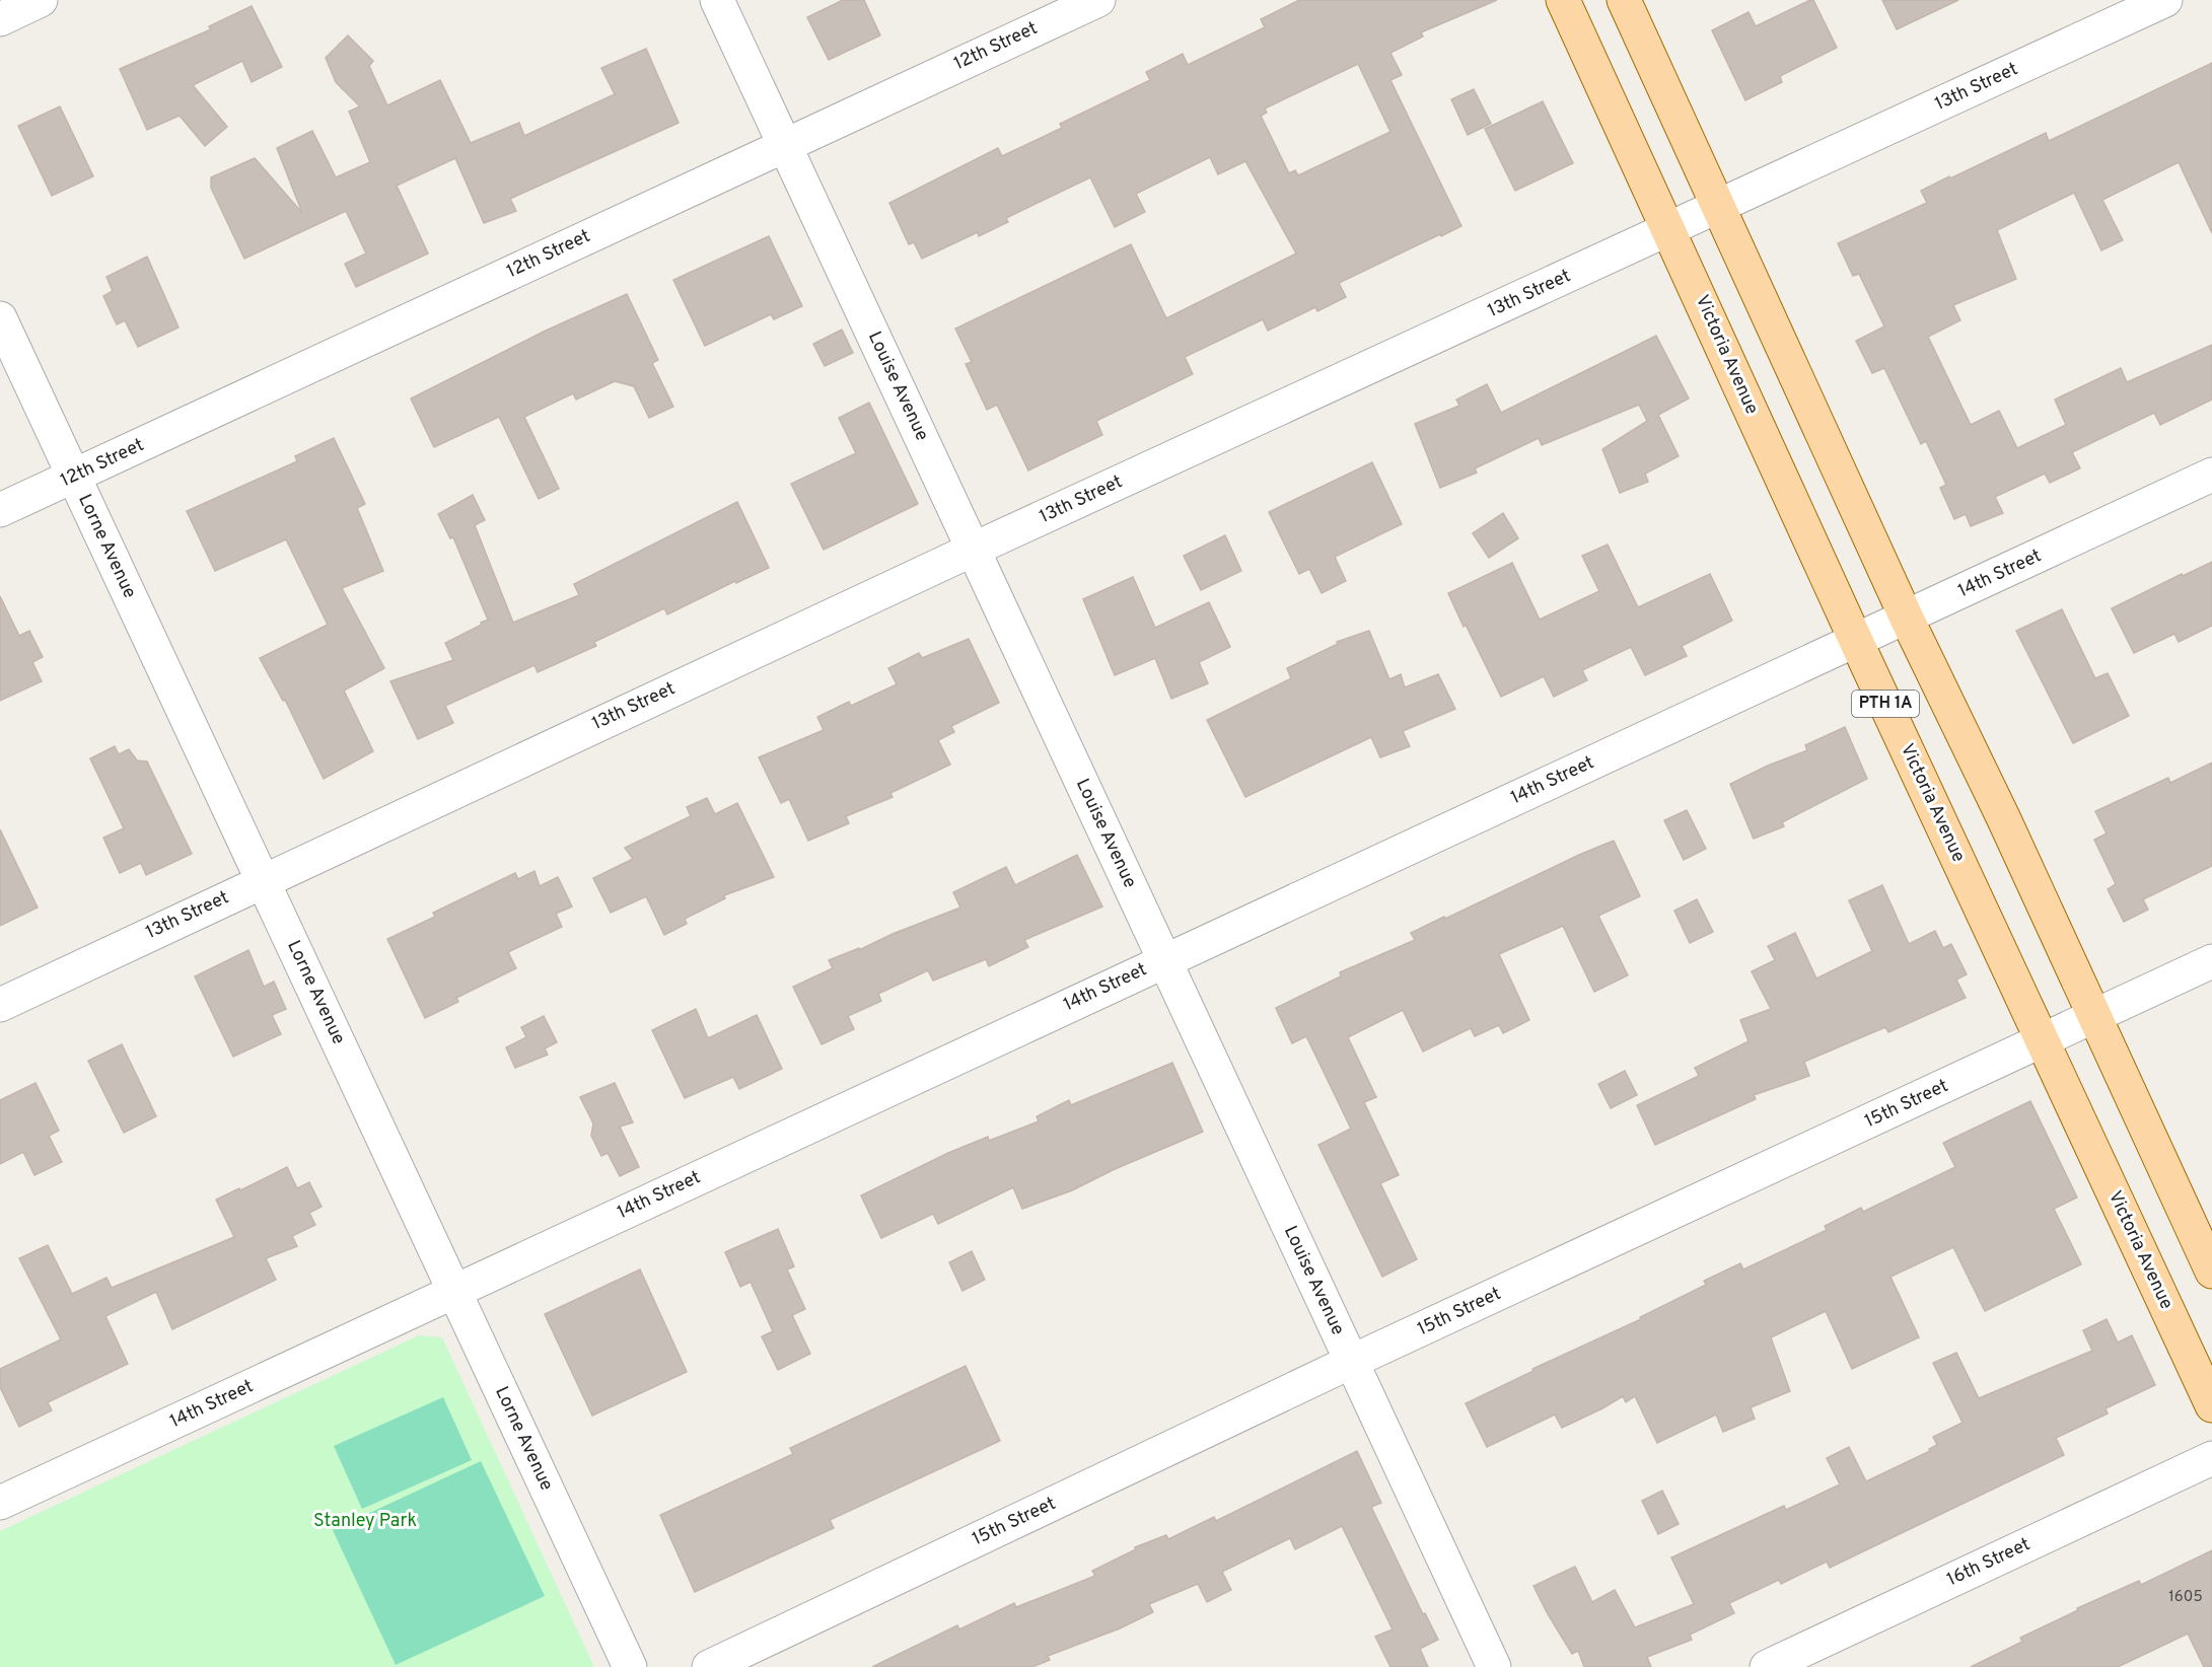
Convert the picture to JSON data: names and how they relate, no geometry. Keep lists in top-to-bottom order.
{
  "streets": {
    "main road": ["Victoria Avenue", "PTH 1A"],
    "street": [
      "12th Street",
      "13th Street",
      "Louise Avenue",
      "Lorne Avenue",
      "14th Street",
      "15th Street",
      "16th Street"
    ]
  },
  "crossings": [
    ["12th Street", "Louise Avenue"],
    ["12th Street", "Lorne Avenue"],
    ["13th Street", "Victoria Avenue"],
    ["13th Street", "Louise Avenue"],
    ["13th Street", "Lorne Avenue"],
    ["13th Street", "PTH 1A"],
    ["Victoria Avenue", "14th Street"],
    ["Victoria Avenue", "15th Street"],
    ["Louise Avenue", "14th Street"],
    ["Louise Avenue", "15th Street"],
    ["Lorne Avenue", "14th Street"],
    ["14th Street", "PTH 1A"],
    ["PTH 1A", "15th Street"]
  ],
  "parks": ["Stanley Park"],
  "house_numbers": ["1605"]
}
